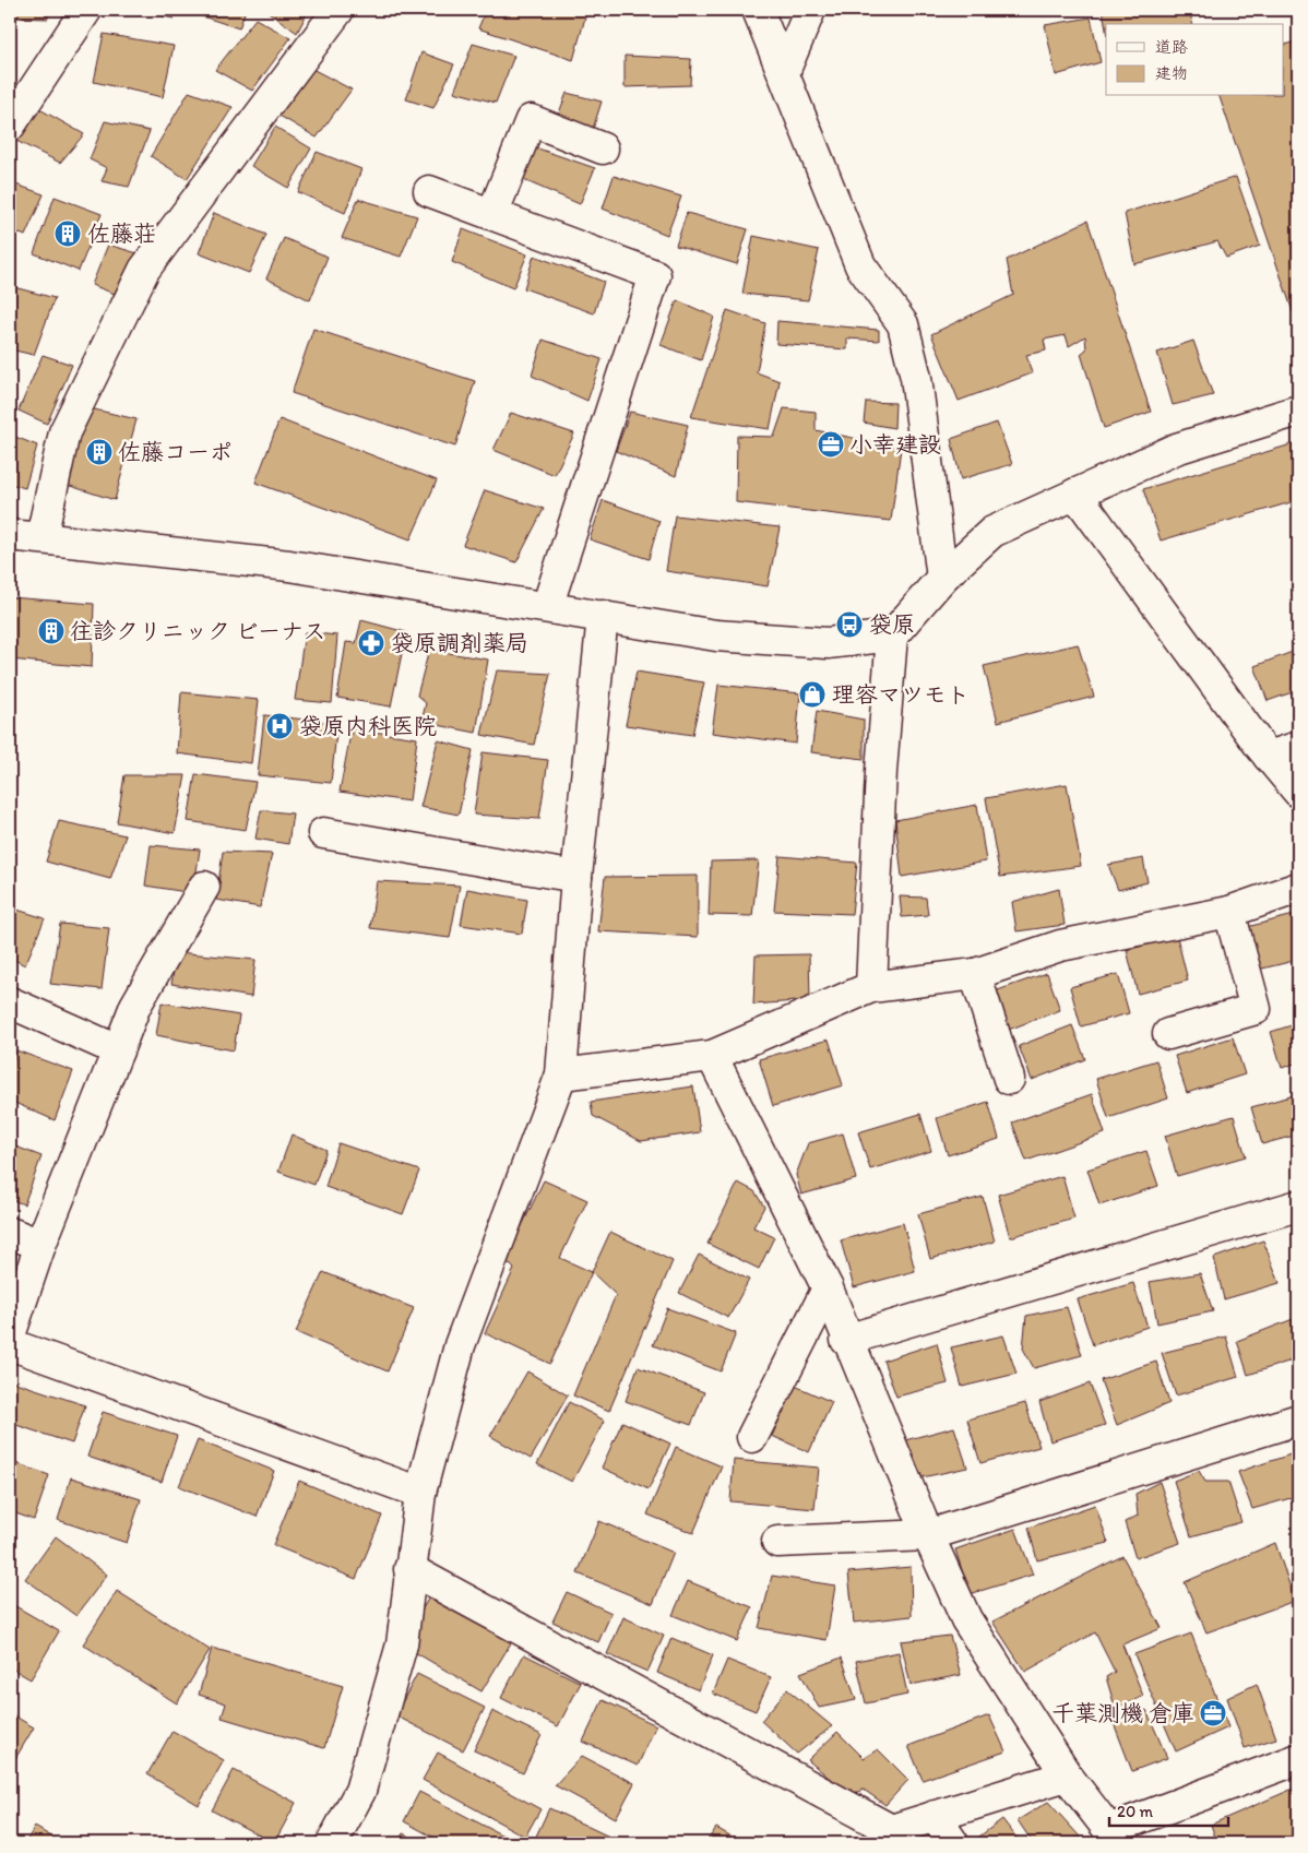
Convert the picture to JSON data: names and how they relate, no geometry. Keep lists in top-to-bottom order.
{
  "places": {
    "building": ["佐藤荘", "佐藤コーポ", "往診クリニック ビーナス"],
    "office": ["小幸建設", "千葉測機 倉庫"],
    "bus stop": ["袋原"],
    "pharmacy": ["袋原調剤薬局"],
    "shop": ["理容マツモト"],
    "hospital": ["袋原内科医院"]
  },
  "legend": ["道路", "建物"],
  "scale_bar": "20 m"
}
